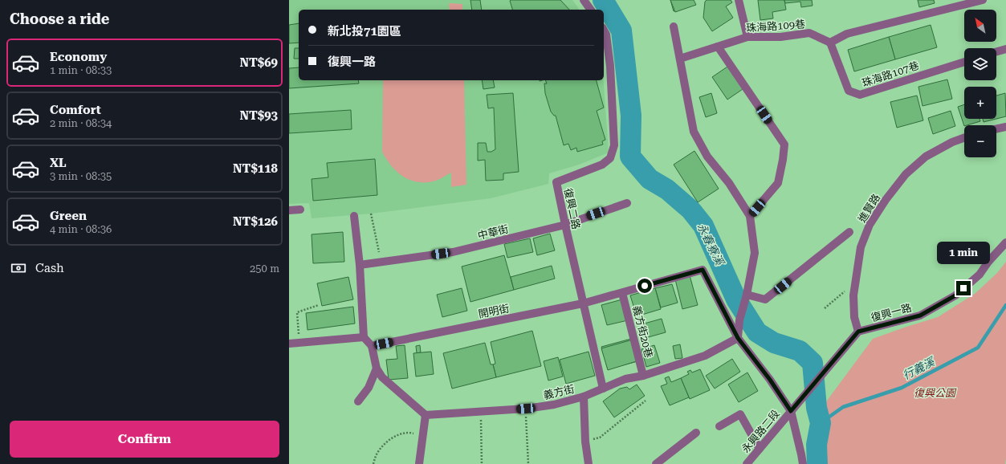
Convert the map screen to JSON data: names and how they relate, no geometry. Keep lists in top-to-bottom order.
{
  "streets": {
    "street": [
      "珠海路109巷",
      "珠海路107巷",
      "進賢路",
      "復興二路",
      "中華街",
      "開明街",
      "復興一路",
      "義方街20巷",
      "義方街",
      "永興路二段"
    ]
  },
  "crossings": [
    ["珠海路109巷", "珠海路107巷"],
    ["進賢路", "復興一路"],
    ["復興二路", "中華街"],
    ["復興二路", "開明街"],
    ["復興二路", "義方街"],
    ["開明街", "義方街20巷"],
    ["開明街", "義方街"],
    ["義方街20巷", "義方街"]
  ],
  "water": ["永春寮溪", "行義溪"],
  "parks": ["復興公園"],
  "north": "top left",
  "page": {
    "heading": "Choose a ride",
    "map_buttons": ["+", "−"],
    "banner": ["新北投71園區", "復興一路"],
    "list": [
      {
        "name": "Economy",
        "note": "1 min · 08:33",
        "value": "NT$69"
      },
      {
        "name": "Comfort",
        "note": "2 min · 08:34",
        "value": "NT$93"
      },
      {
        "name": "XL",
        "note": "3 min · 08:35",
        "value": "NT$118"
      },
      {
        "name": "Green",
        "note": "4 min · 08:36",
        "value": "NT$126"
      }
    ],
    "bubble": "1 min",
    "pay": ["Cash", "250 m"],
    "buttons": "Confirm"
  }
}
